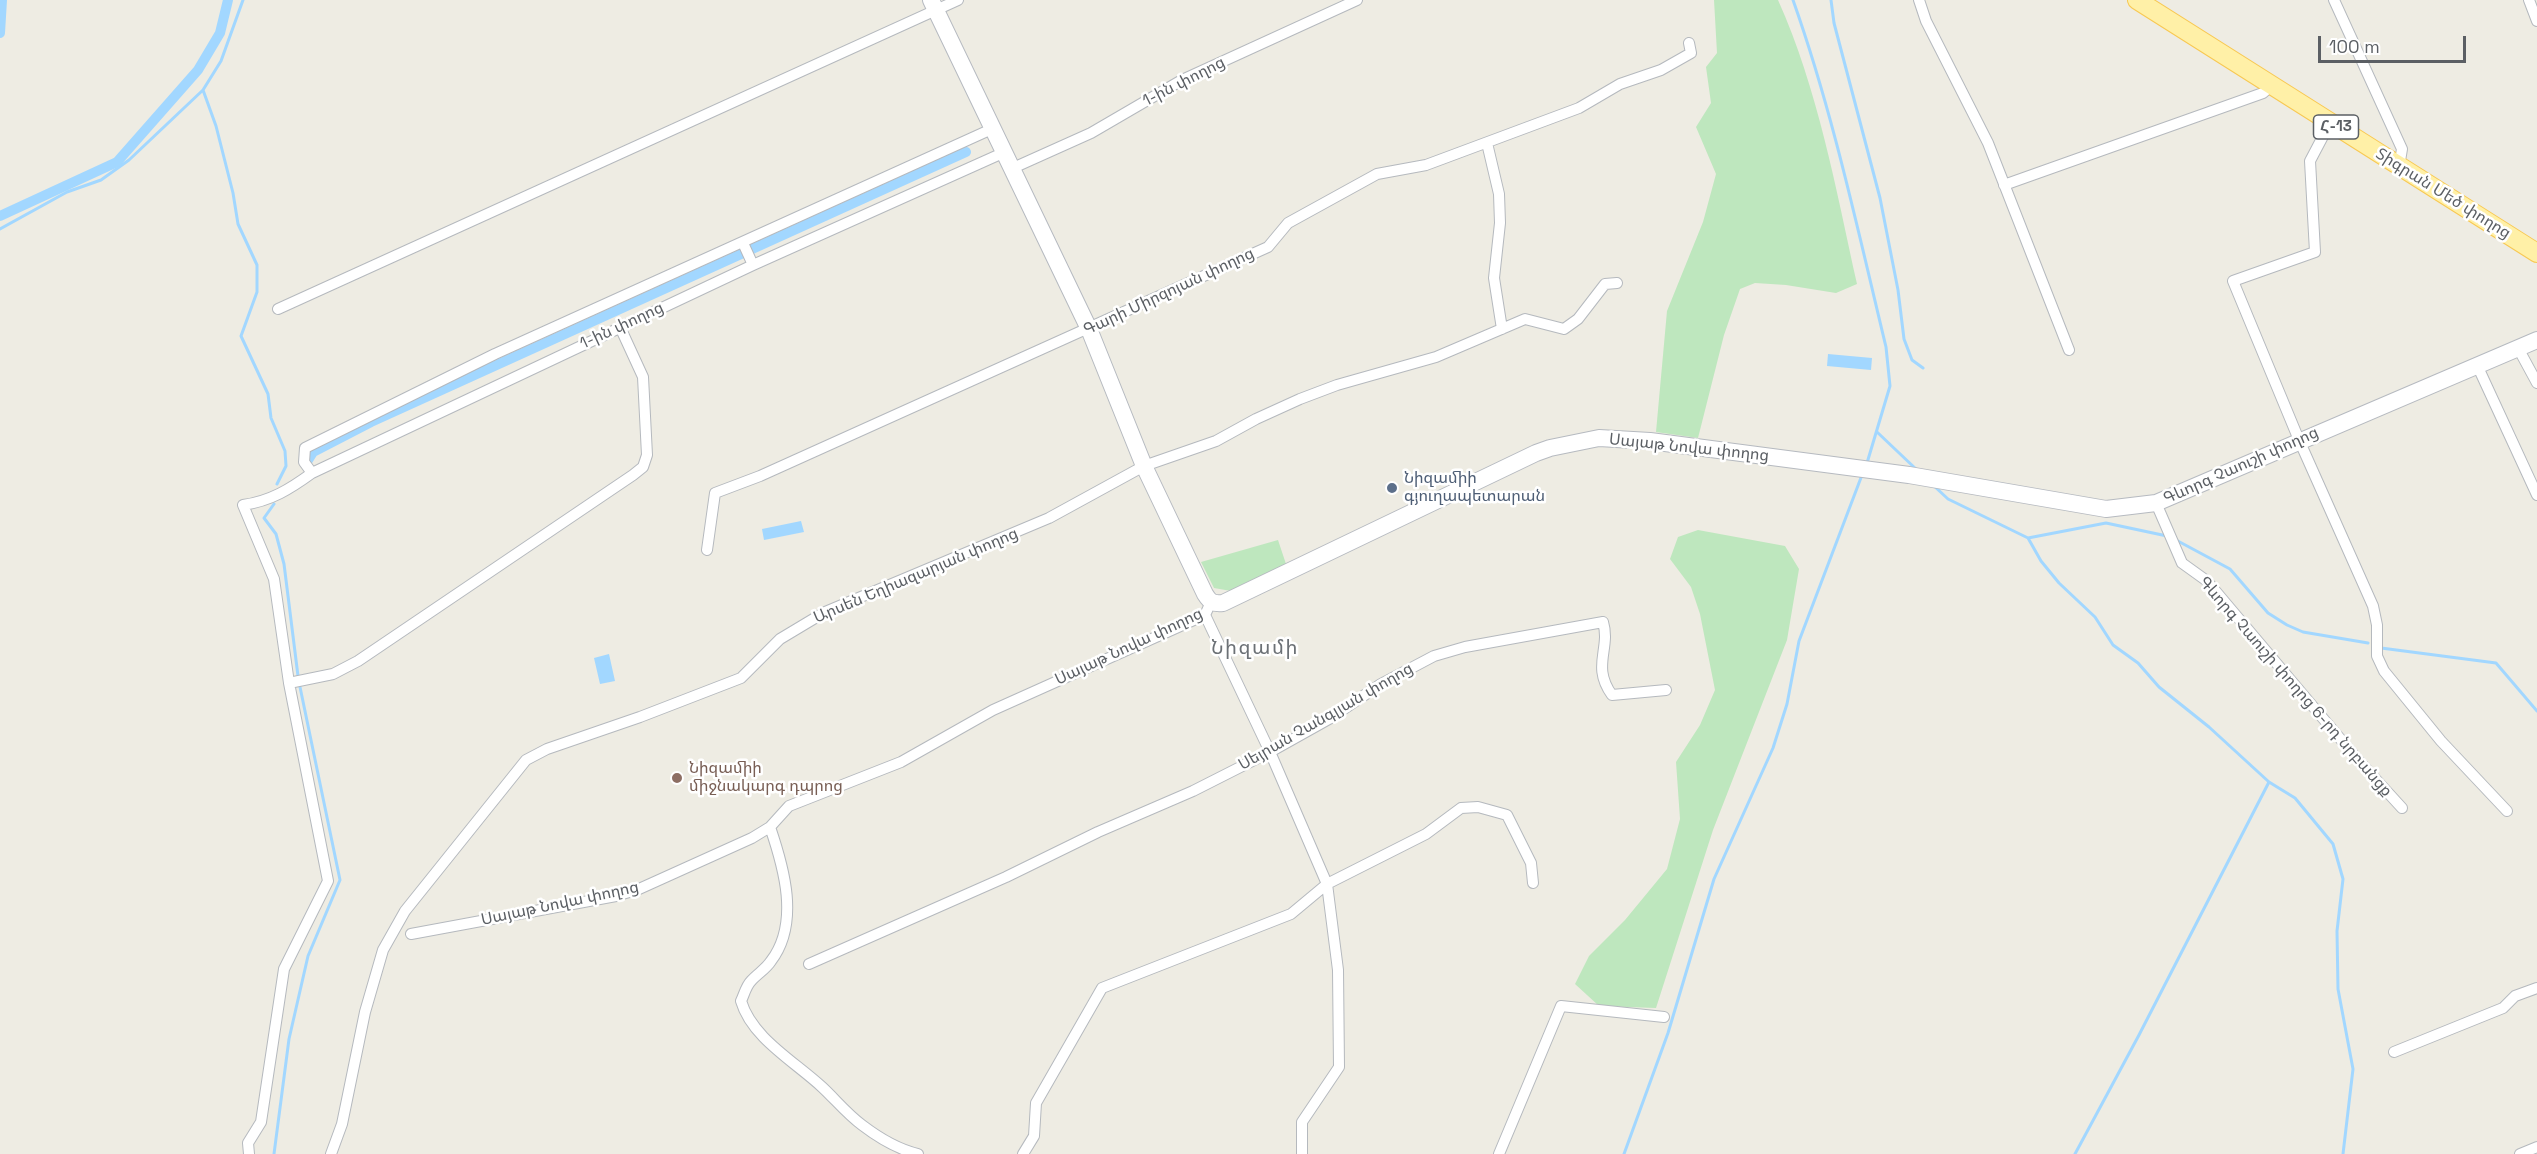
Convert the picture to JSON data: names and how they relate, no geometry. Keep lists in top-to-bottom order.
{
  "streets": {
    "main road": [
      "Հ-13",
      "Տիգրան Մեծ փողոց",
      "Սայաթ Նովա փողոց",
      "Գևորգ Չաուշի փողոց"
    ],
    "street": [
      "1-ին փողոց",
      "Գարի Միրզոյան փողոց",
      "Արսեն Եղիազարյան փողոց",
      "Գևորգ Չաուշի փողոց 6-րդ նրբանցք",
      "Սեյրան Չանգլյան փողոց"
    ]
  },
  "crossings": [
    ["Սայաթ Նովա փողոց", "Գևորգ Չաուշի փողոց"],
    ["Գևորգ Չաուշի փողոց", "Գևորգ Չաուշի փողոց 6-րդ նրբանցք"]
  ],
  "districts": ["Նիզամի"],
  "places": ["Նիզամիի գյուղապետարան", "Նիզամիի միջնակարգ դպրոց"],
  "scale_bar": "100 m"
}
